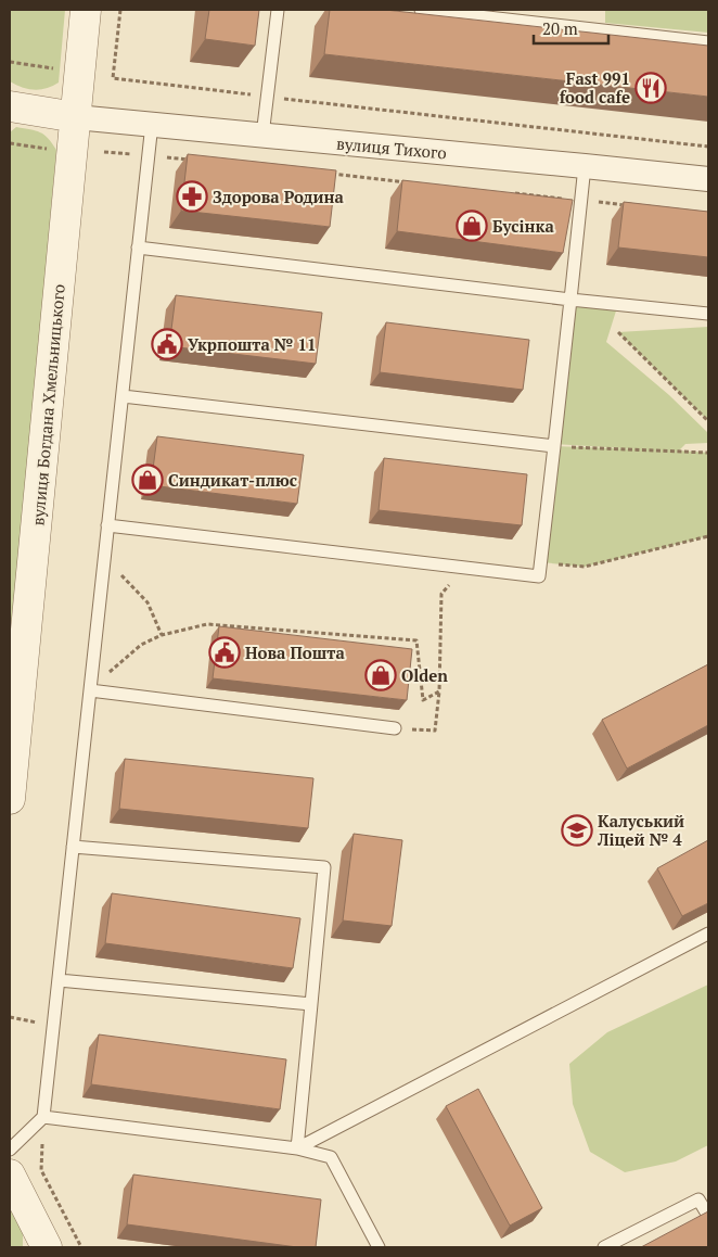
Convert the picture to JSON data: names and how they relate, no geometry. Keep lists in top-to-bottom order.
{
  "streets": {
    "street": ["вулиця Тихого", "вулиця Богдана Хмельницького"]
  },
  "crossings": [
    ["вулиця Тихого", "вулиця Богдана Хмельницького"]
  ],
  "places": {
    "restaurant": ["Fast 991 food cafe"],
    "pharmacy": ["Здорова Родина"],
    "shop": ["Бусінка", "Синдикат-плюс", "Olden"],
    "public building": ["Укрпошта № 11", "Нова Пошта"],
    "school or university": ["Калуський Ліцей № 4"]
  },
  "scale_bar": "20 m"
}
